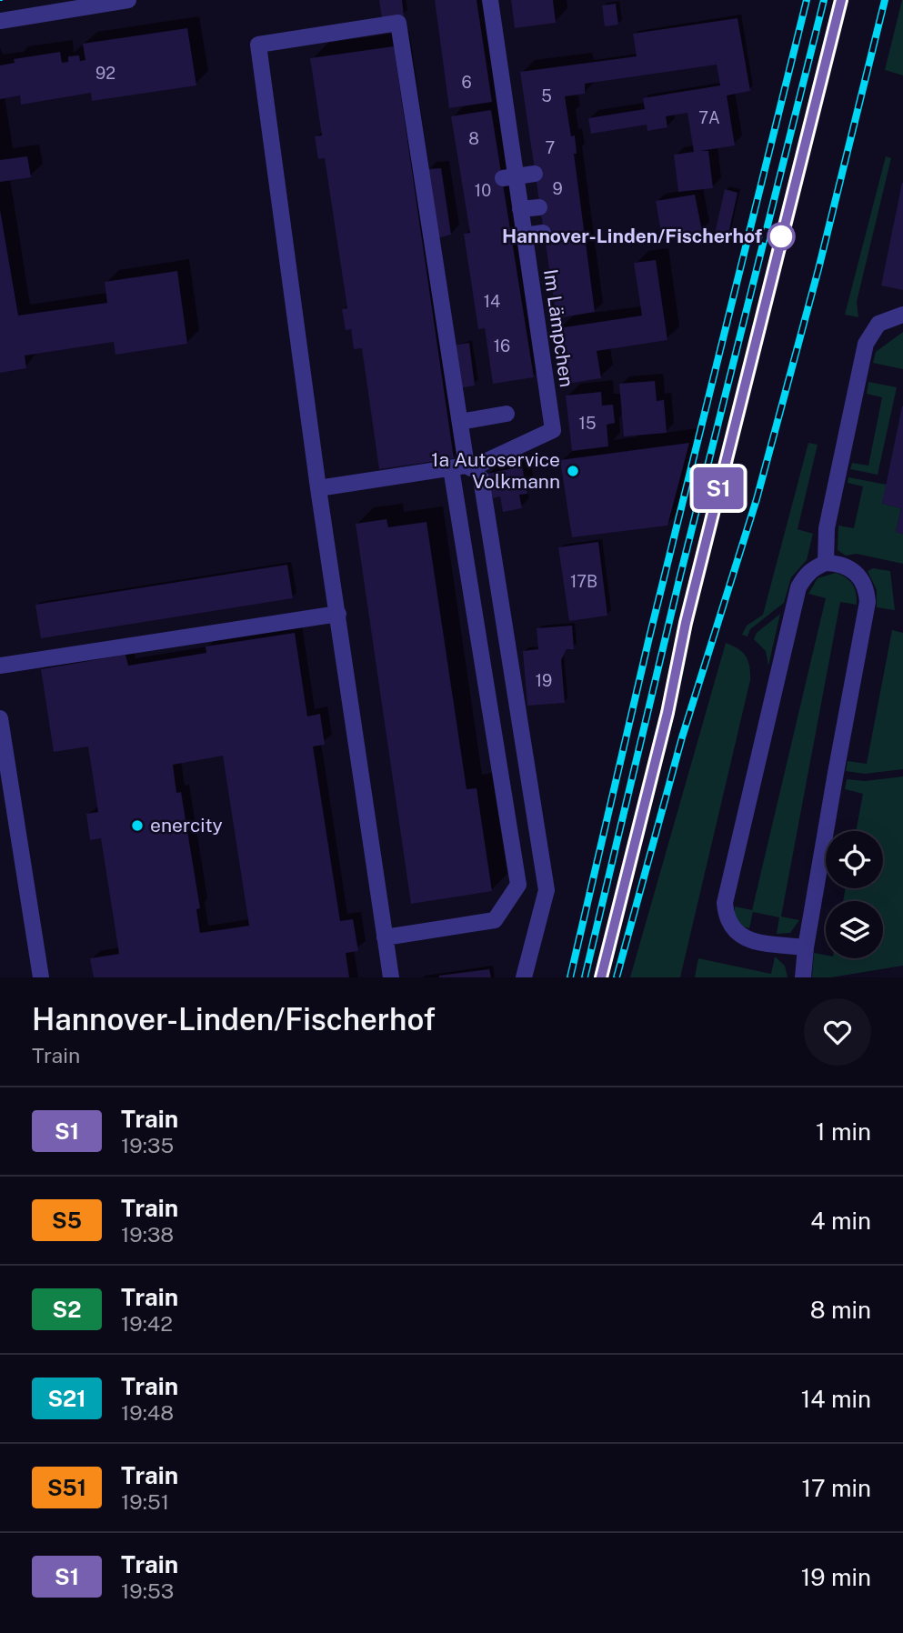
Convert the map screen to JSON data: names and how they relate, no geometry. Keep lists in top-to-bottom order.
{
  "streets": {
    "street": ["Im Lämpchen"]
  },
  "places": ["Hannover-Linden/Fischerhof", "1a Autoservice Volkmann", "enercity"],
  "house_numbers": [
    "92",
    "6",
    "5",
    "7A",
    "8",
    "7",
    "9",
    "10",
    "14",
    "16",
    "15",
    "17B",
    "19"
  ],
  "page": {
    "on_map": "S1",
    "heading": ["Hannover-Linden/Fischerhof", "Train"],
    "list": [
      {
        "mark": "S1",
        "name": "Train",
        "note": "19:35",
        "value": "1 min"
      },
      {
        "mark": "S5",
        "name": "Train",
        "note": "19:38",
        "value": "4 min"
      },
      {
        "mark": "S2",
        "name": "Train",
        "note": "19:42",
        "value": "8 min"
      },
      {
        "mark": "S21",
        "name": "Train",
        "note": "19:48",
        "value": "14 min"
      },
      {
        "mark": "S51",
        "name": "Train",
        "note": "19:51",
        "value": "17 min"
      },
      {
        "mark": "S1",
        "name": "Train",
        "note": "19:53",
        "value": "19 min"
      }
    ]
  }
}
